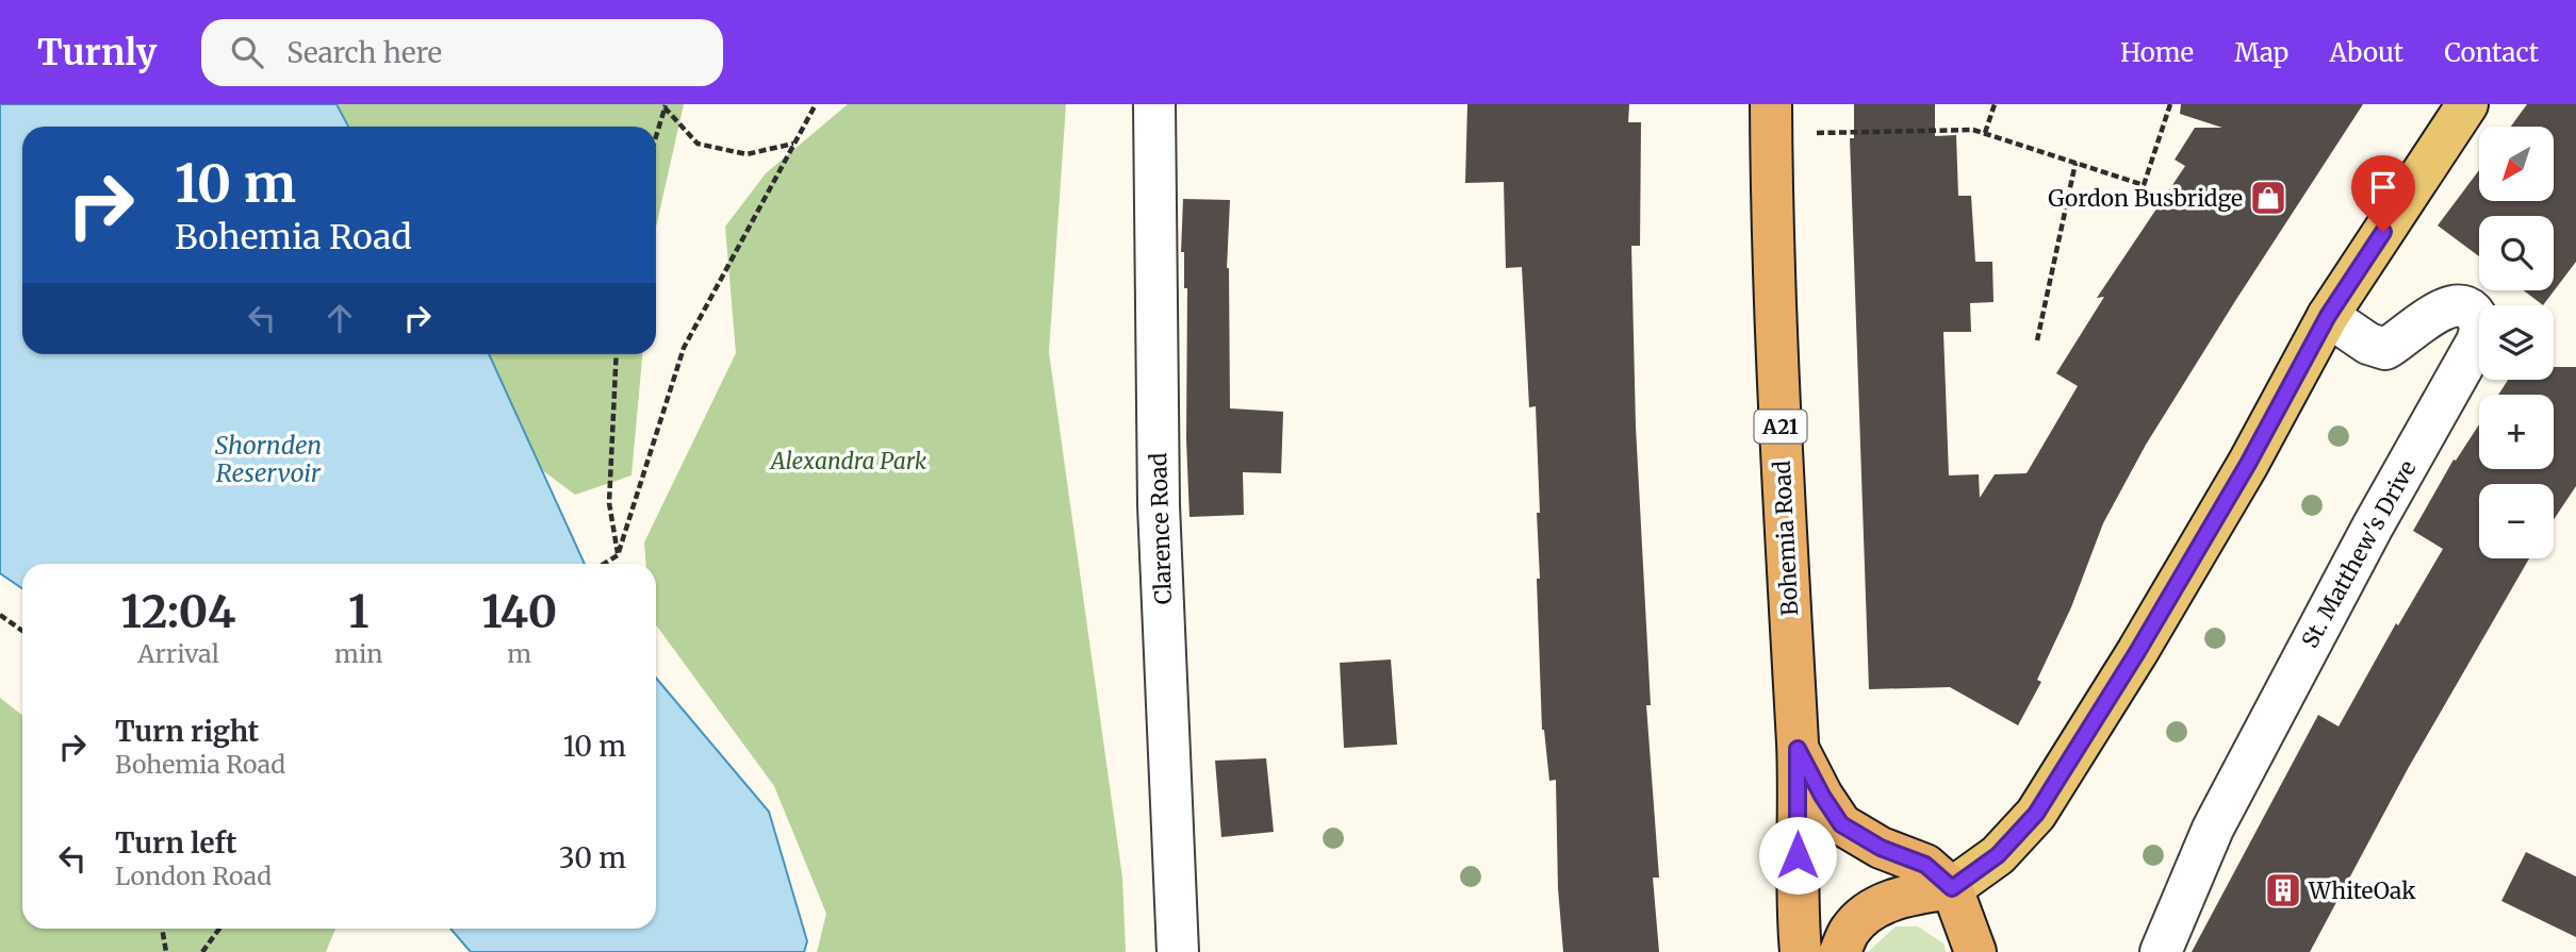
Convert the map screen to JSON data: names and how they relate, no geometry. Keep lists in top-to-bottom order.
{
  "streets": {
    "highway": ["A21", "Bohemia Road"],
    "street": ["Clarence Road", "St. Matthew's Drive"]
  },
  "crossings": [
    ["A21", "Bohemia Road"]
  ],
  "water": ["Shornden Reservoir"],
  "parks": ["Alexandra Park"],
  "places": {
    "shop": ["Gordon Busbridge"],
    "building": ["WhiteOak"]
  },
  "north": "bottom left",
  "page": {
    "header": "Turnly",
    "search": "Search here",
    "nav": [
      "Home",
      "Map",
      "About",
      "Contact"
    ],
    "map_buttons": ["+", "−"],
    "turn": ["10 m", "Bohemia Road"],
    "eta": [
      "12:04",
      "Arrival",
      "1",
      "min",
      "140",
      "m"
    ],
    "list": [
      {
        "name": "Turn right",
        "note": "Bohemia Road",
        "value": "10 m"
      },
      {
        "name": "Turn left",
        "note": "London Road",
        "value": "30 m"
      }
    ]
  }
}
